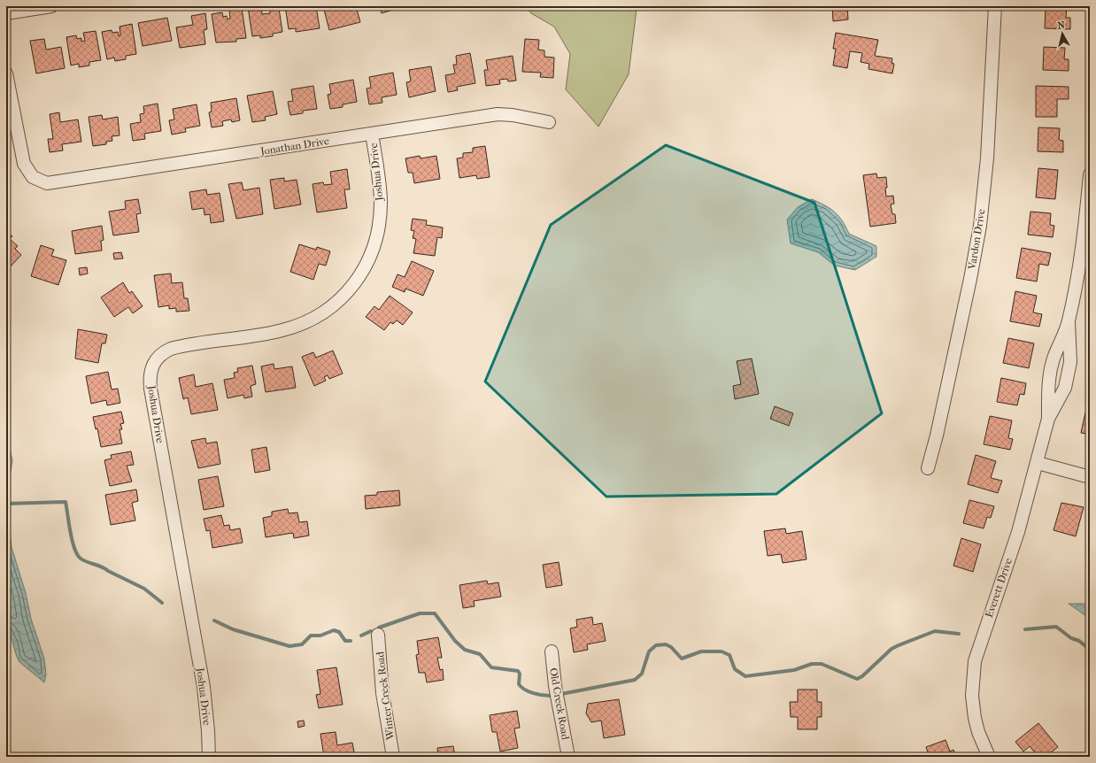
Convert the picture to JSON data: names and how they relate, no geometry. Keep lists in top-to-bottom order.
{
  "streets": {
    "street": [
      "Jonathan Drive",
      "Joshua Drive",
      "Vardon Drive",
      "Everett Drive",
      "Winter Creek Road",
      "Old Creek Road"
    ]
  },
  "crossings": [
    ["Jonathan Drive", "Joshua Drive"]
  ],
  "north": "top"
}
